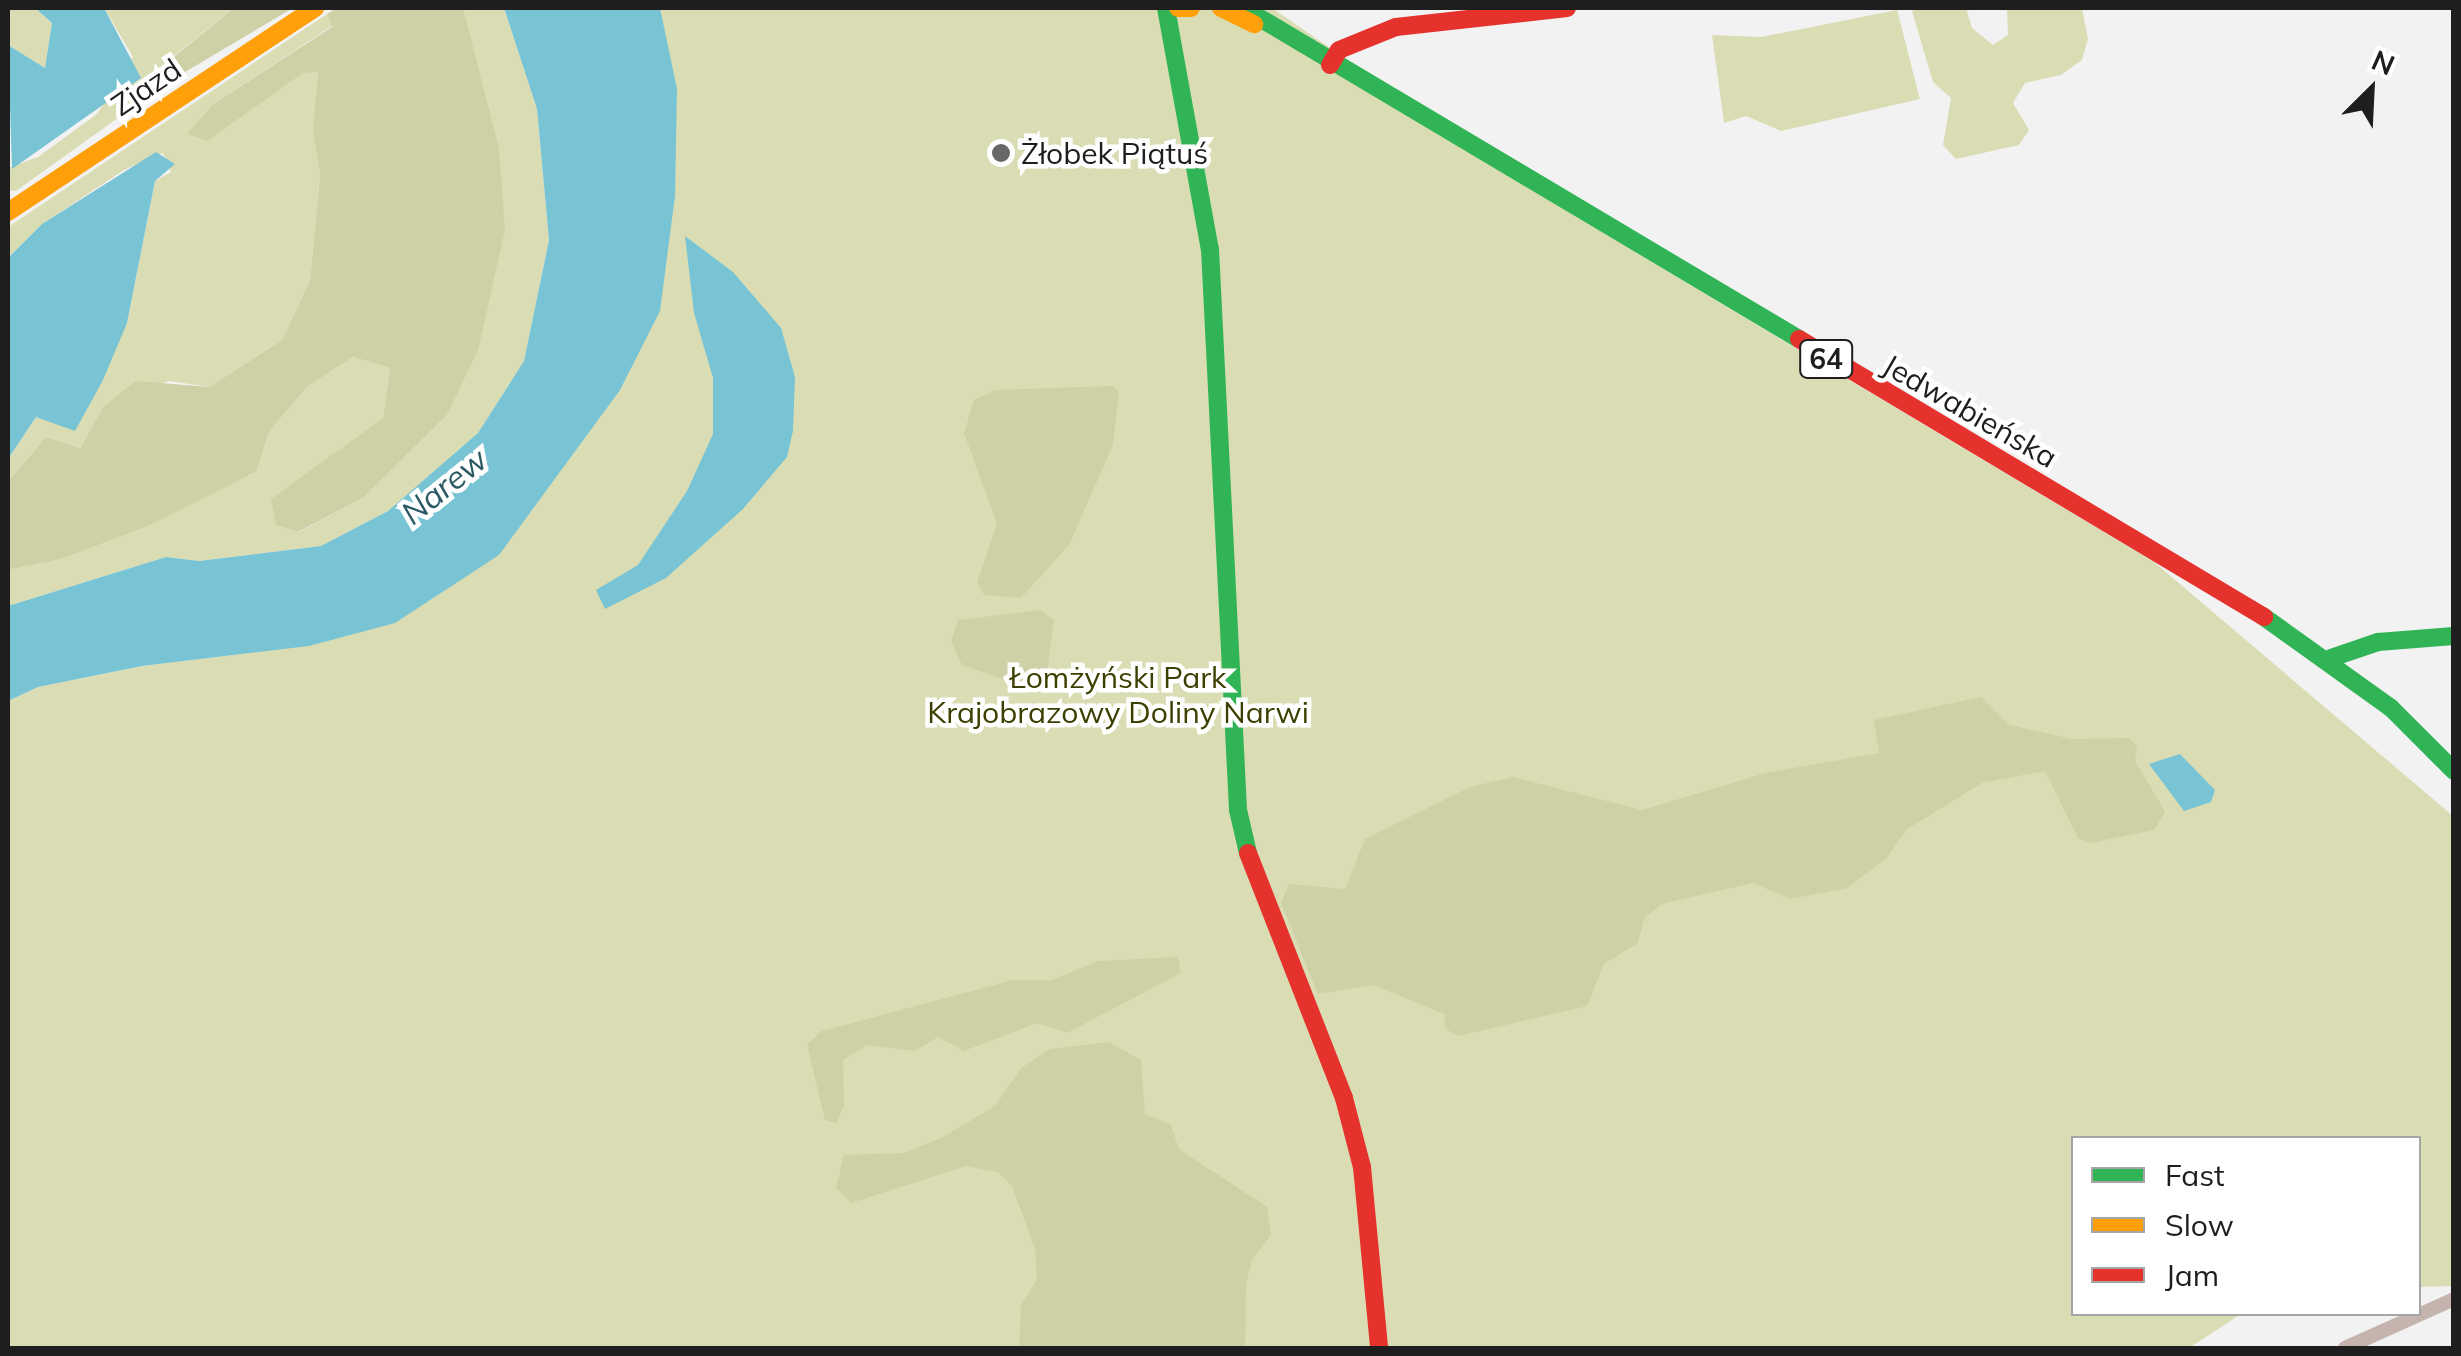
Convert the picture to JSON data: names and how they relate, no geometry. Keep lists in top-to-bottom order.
{
  "streets": {
    "main road": ["Zjazd", "64", "Jedwabieńska"]
  },
  "crossings": [
    ["64", "Jedwabieńska"]
  ],
  "water": ["Narew"],
  "parks": ["Łomżyński Park Krajobrazowy Doliny Narwi"],
  "places": ["Żłobek Piątuś"],
  "legend": ["Fast", "Slow", "Jam"],
  "north": "top right"
}
